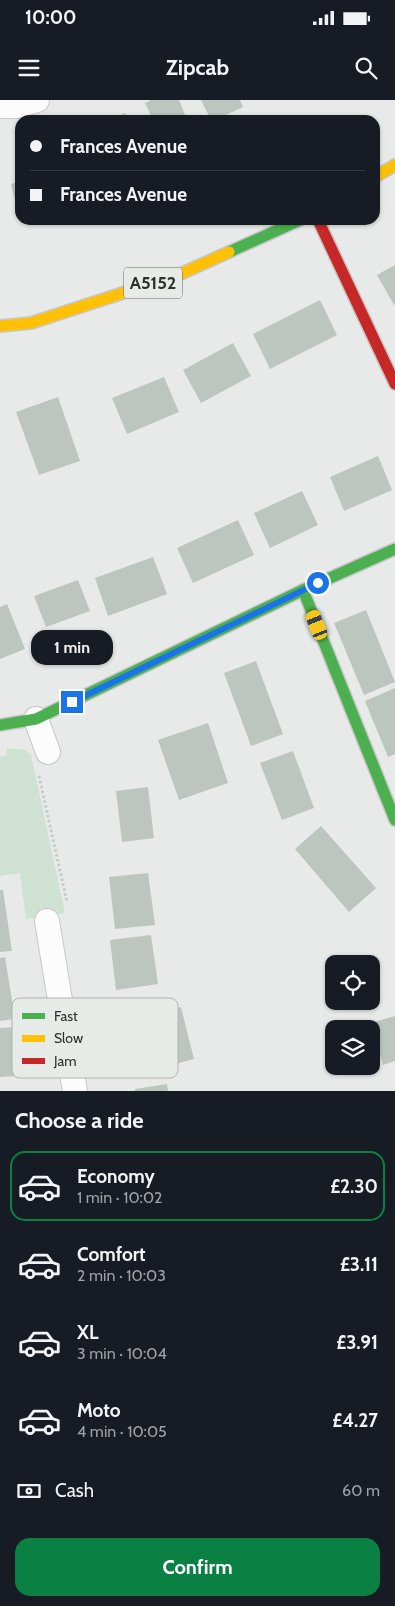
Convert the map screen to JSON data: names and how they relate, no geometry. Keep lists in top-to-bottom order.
{
  "streets": {
    "street": ["A5152"]
  },
  "legend": ["Fast", "Slow", "Jam"],
  "page": {
    "status": "10:00",
    "header": "Zipcab",
    "banner": ["Frances Avenue", "Frances Avenue"],
    "bubble": "1 min",
    "heading": "Choose a ride",
    "list": [
      {
        "name": "Economy",
        "note": "1 min · 10:02",
        "value": "£2.30"
      },
      {
        "name": "Comfort",
        "note": "2 min · 10:03",
        "value": "£3.11"
      },
      {
        "name": "XL",
        "note": "3 min · 10:04",
        "value": "£3.91"
      },
      {
        "name": "Moto",
        "note": "4 min · 10:05",
        "value": "£4.27"
      }
    ],
    "pay": ["Cash", "60 m"],
    "buttons": "Confirm"
  }
}
